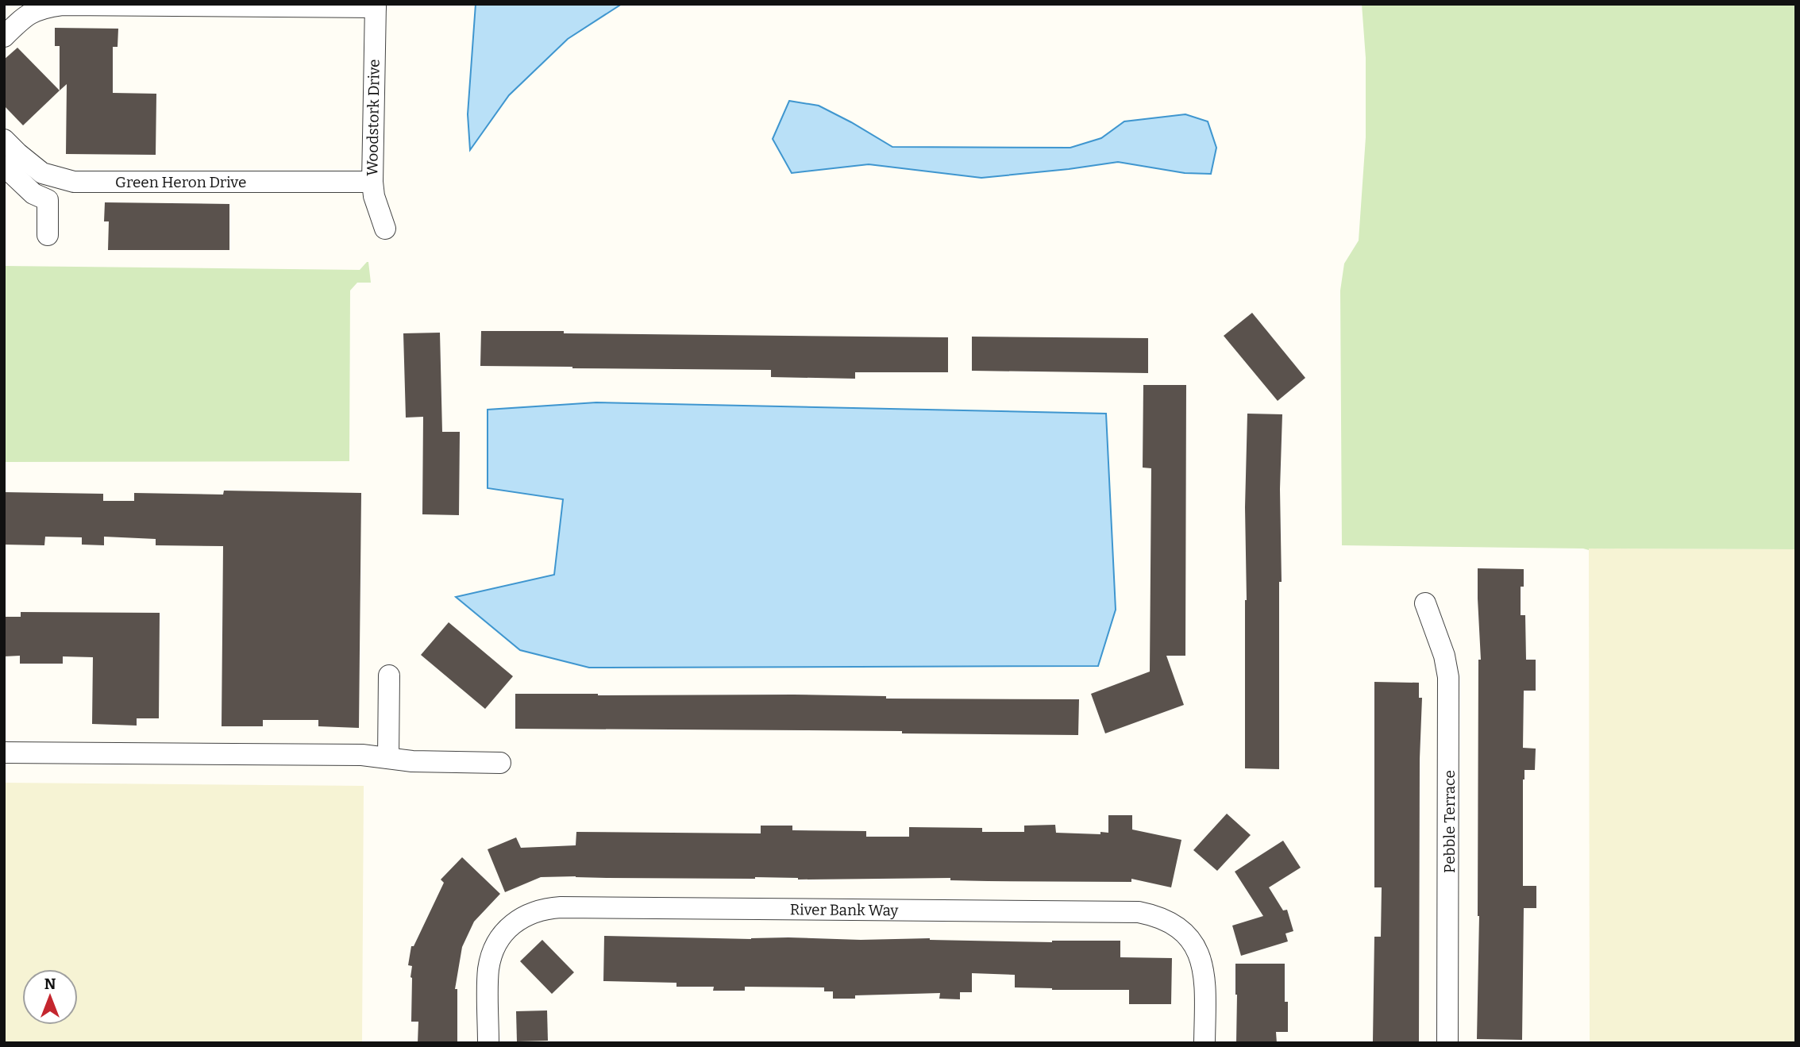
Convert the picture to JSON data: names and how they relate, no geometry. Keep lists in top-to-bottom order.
{
  "streets": {
    "street": [
      "Woodstork Drive",
      "Green Heron Drive",
      "Pebble Terrace",
      "River Bank Way"
    ]
  },
  "crossings": [
    ["Woodstork Drive", "Green Heron Drive"]
  ],
  "north": "top"
}
